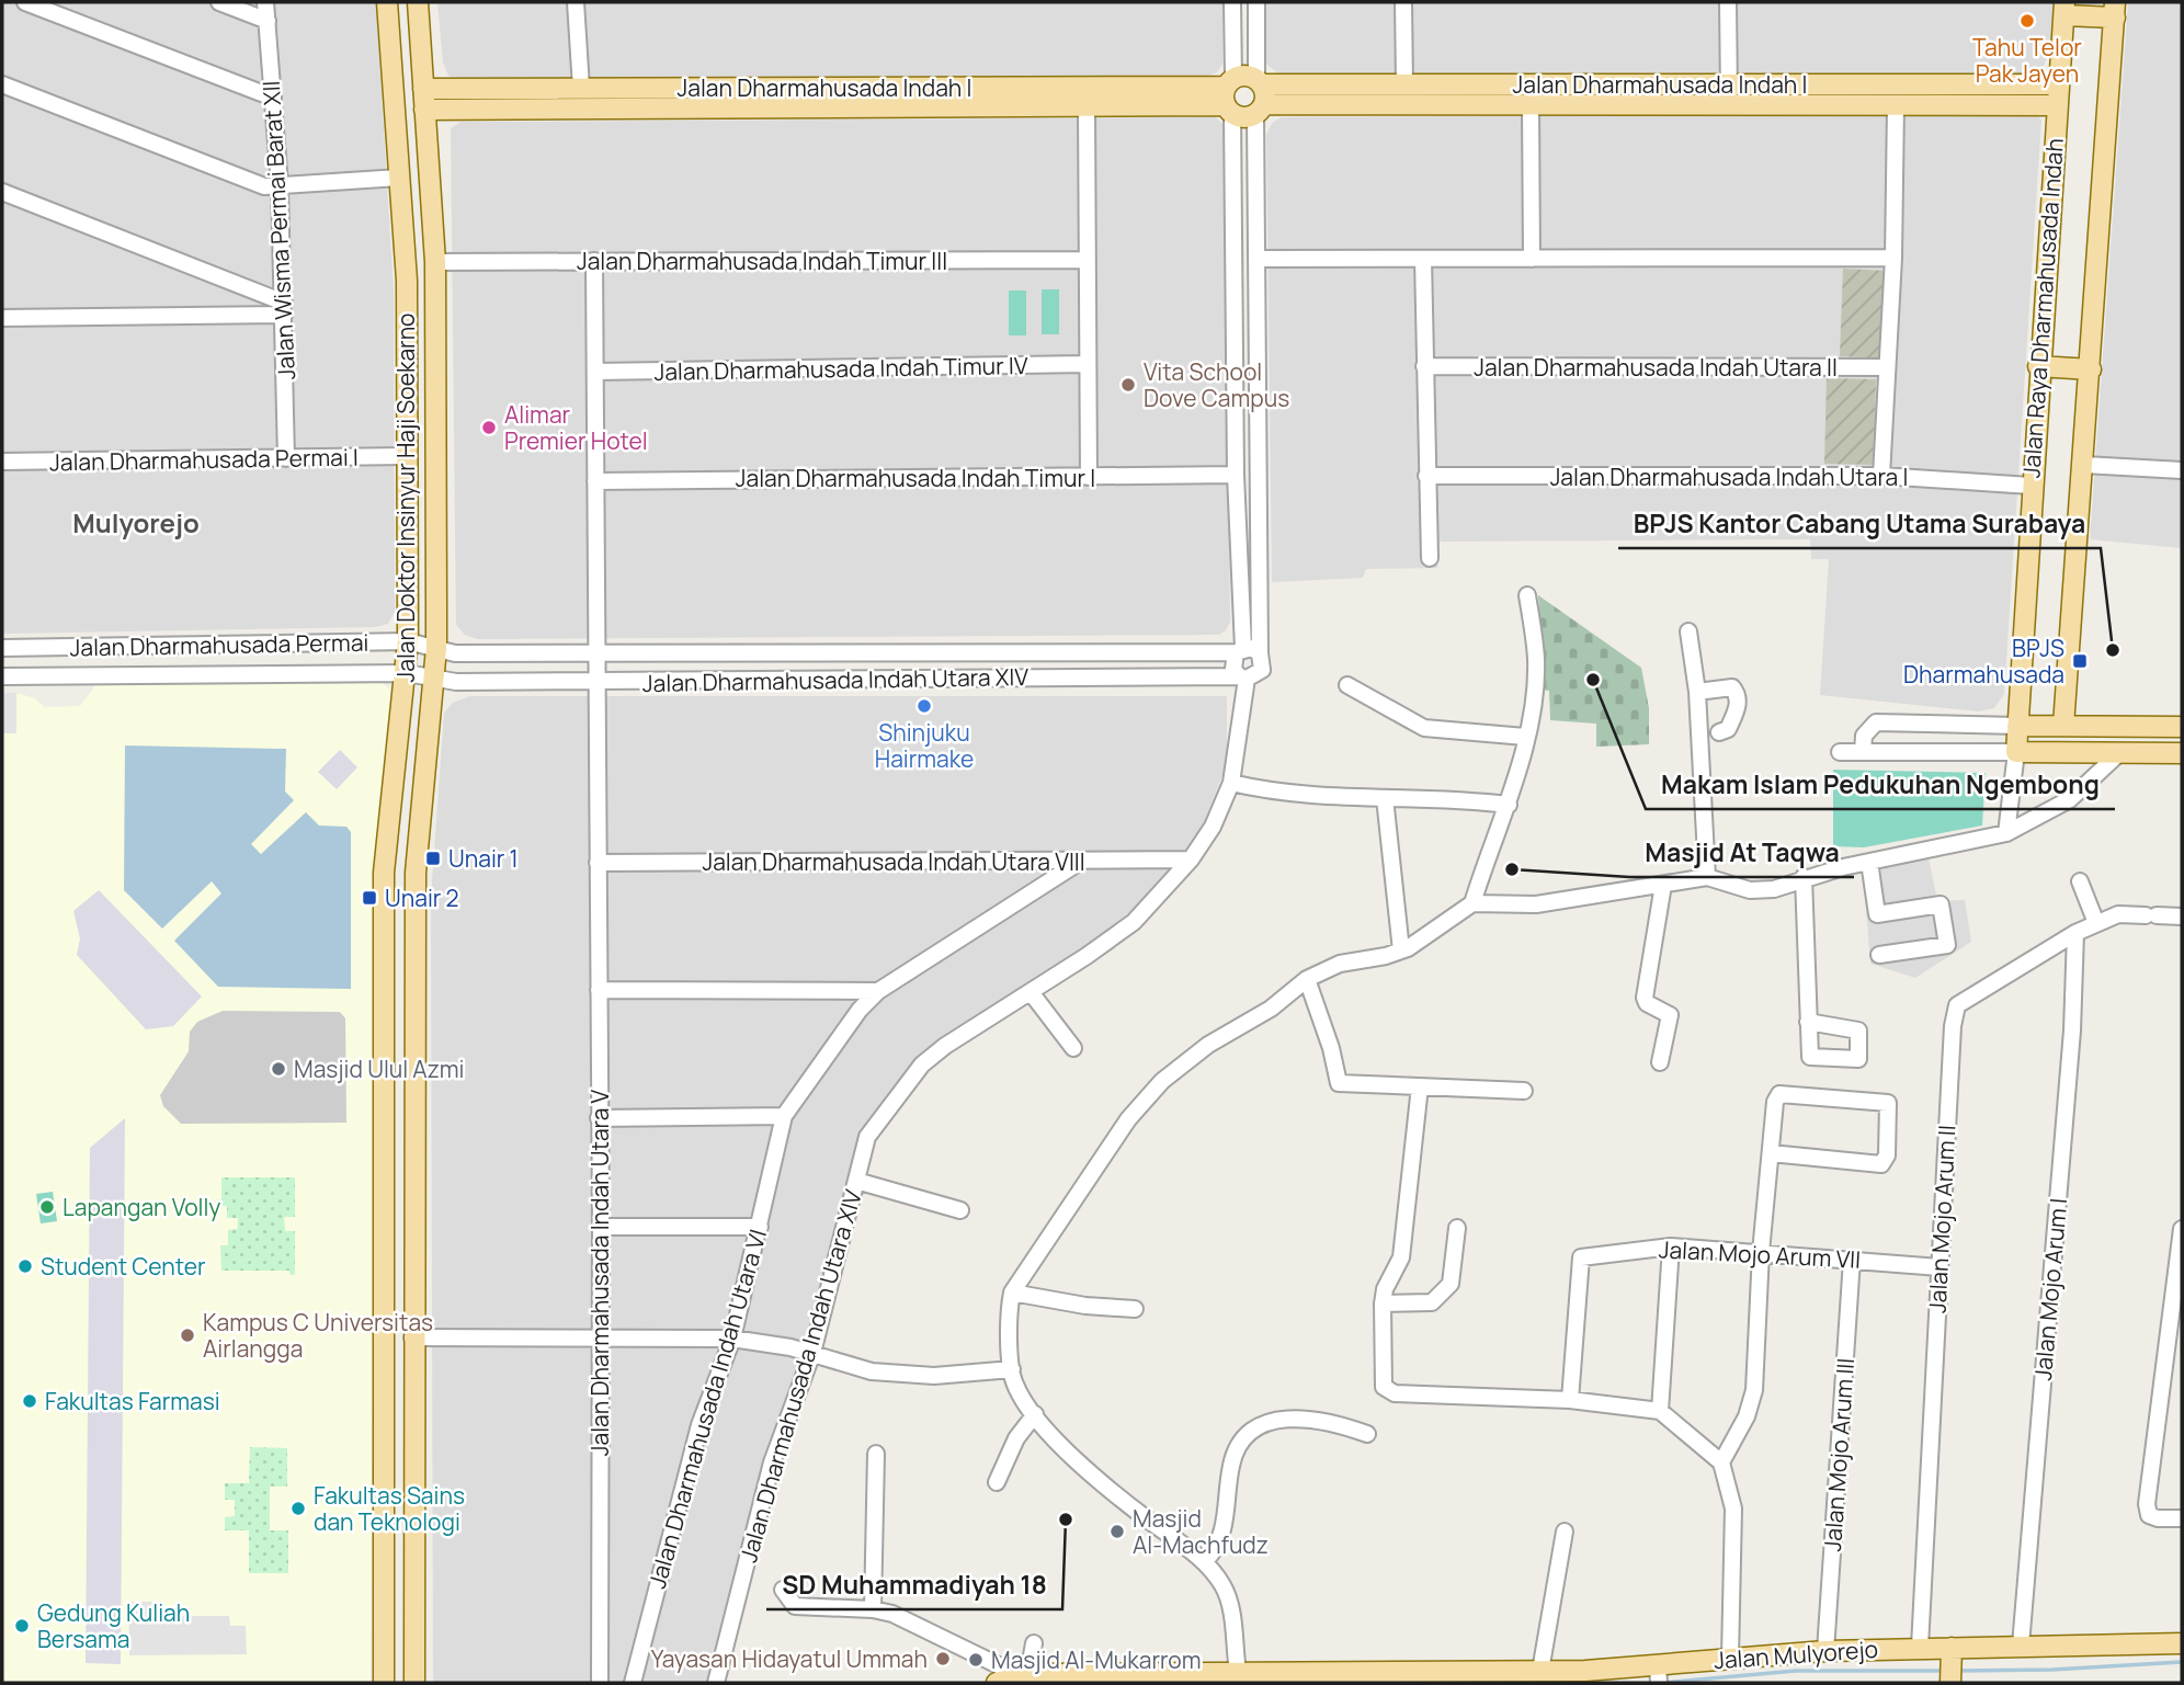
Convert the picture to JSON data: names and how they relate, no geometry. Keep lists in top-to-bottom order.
{
  "streets": {
    "main road": [
      "Jalan Dharmahusada Indah I",
      "Jalan Raya Dharmahusada Indah",
      "Jalan Doktor Insinyur Haji Soekarno",
      "Jalan Mulyorejo"
    ],
    "street": [
      "Jalan Wisma Permai Barat XII",
      "Jalan Dharmahusada Indah Timur III",
      "Jalan Dharmahusada Indah Utara II",
      "Jalan Dharmahusada Indah Timur IV",
      "Jalan Dharmahusada Permai I",
      "Jalan Dharmahusada Indah Utara I",
      "Jalan Dharmahusada Indah Timur I",
      "Jalan Dharmahusada Permai",
      "Jalan Dharmahusada Indah Utara XIV",
      "Jalan Dharmahusada Indah Utara VIII",
      "Jalan Mojo Arum II",
      "Jalan Mojo Arum VII",
      "Jalan Dharmahusada Indah Utara V",
      "Jalan Mojo Arum I",
      "Jalan Dharmahusada Indah Utara VI",
      "Jalan Mojo Arum III"
    ]
  },
  "crossings": [
    ["Jalan Dharmahusada Indah I", "Jalan Raya Dharmahusada Indah"],
    ["Jalan Dharmahusada Indah I", "Jalan Doktor Insinyur Haji Soekarno"],
    ["Jalan Wisma Permai Barat XII", "Jalan Dharmahusada Permai I"],
    ["Jalan Dharmahusada Indah Timur III", "Jalan Doktor Insinyur Haji Soekarno"],
    ["Jalan Dharmahusada Indah Timur III", "Jalan Dharmahusada Indah Utara V"],
    ["Jalan Raya Dharmahusada Indah", "Jalan Dharmahusada Indah Utara I"],
    ["Jalan Dharmahusada Indah Timur IV", "Jalan Dharmahusada Indah Utara V"],
    ["Jalan Dharmahusada Permai I", "Jalan Doktor Insinyur Haji Soekarno"],
    ["Jalan Dharmahusada Indah Timur I", "Jalan Dharmahusada Indah Utara V"],
    ["Jalan Doktor Insinyur Haji Soekarno", "Jalan Dharmahusada Permai"],
    ["Jalan Doktor Insinyur Haji Soekarno", "Jalan Dharmahusada Indah Utara XIV"],
    ["Jalan Dharmahusada Permai", "Jalan Dharmahusada Indah Utara XIV"],
    ["Jalan Dharmahusada Indah Utara XIV", "Jalan Dharmahusada Indah Utara VIII"],
    ["Jalan Dharmahusada Indah Utara XIV", "Jalan Dharmahusada Indah Utara V"],
    ["Jalan Dharmahusada Indah Utara VIII", "Jalan Dharmahusada Indah Utara V"],
    ["Jalan Dharmahusada Indah Utara VIII", "Jalan Dharmahusada Indah Utara VI"],
    ["Jalan Mojo Arum II", "Jalan Mojo Arum VII"],
    ["Jalan Mojo Arum II", "Jalan Mojo Arum I"],
    ["Jalan Mojo Arum II", "Jalan Mulyorejo"],
    ["Jalan Mojo Arum VII", "Jalan Mojo Arum III"],
    ["Jalan Mojo Arum I", "Jalan Mulyorejo"],
    ["Jalan Mojo Arum III", "Jalan Mulyorejo"]
  ],
  "districts": ["Mulyorejo"],
  "places": {
    "other": [
      "Tahu Telor Pak Jayen",
      "Vita School Dove Campus",
      "Alimar Premier Hotel",
      "BPJS Kantor Cabang Utama Surabaya",
      "Makam Islam Pedukuhan Ngembong",
      "Shinjuku Hairmake",
      "Masjid At Taqwa",
      "Masjid Ulul Azmi",
      "Lapangan Volly",
      "Student Center",
      "Kampus C Universitas Airlangga",
      "Fakultas Farmasi",
      "Fakultas Sains dan Teknologi",
      "SD Muhammadiyah 18",
      "Masjid Al-Machfudz",
      "Gedung Kuliah Bersama",
      "Yayasan Hidayatul Ummah",
      "Masjid Al-Mukarrom"
    ],
    "transit": ["BPJS Dharmahusada", "Unair 1", "Unair 2"]
  }
}
